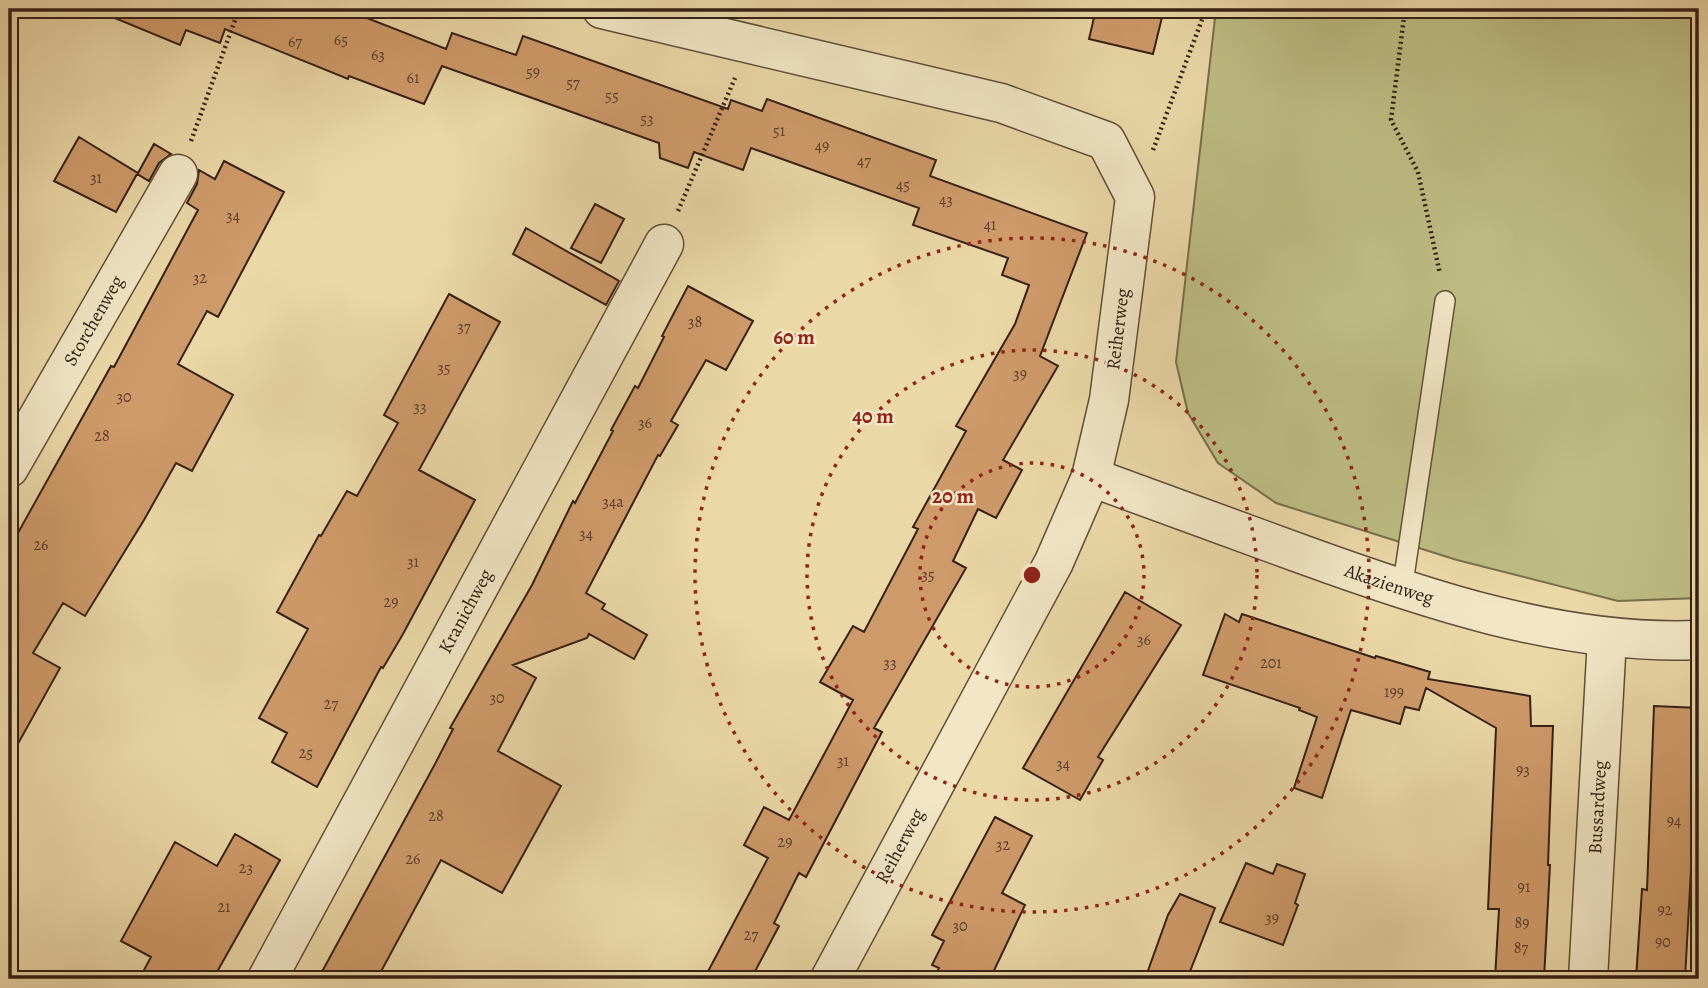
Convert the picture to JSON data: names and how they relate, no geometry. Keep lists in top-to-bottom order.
{
  "streets": {
    "street": [
      "Storchenweg",
      "Reiherweg",
      "Akazienweg",
      "Kranichweg",
      "Bussardweg"
    ]
  },
  "crossings": [
    ["Reiherweg", "Akazienweg"],
    ["Akazienweg", "Bussardweg"]
  ],
  "house_numbers": [
    "65",
    "67",
    "63",
    "59",
    "61",
    "57",
    "55",
    "53",
    "51",
    "49",
    "47",
    "31",
    "45",
    "43",
    "34",
    "41",
    "32",
    "38",
    "37",
    "35",
    "39",
    "30",
    "33",
    "36",
    "28",
    "34a",
    "34",
    "26",
    "31",
    "35",
    "29",
    "36",
    "33",
    "201",
    "199",
    "30",
    "27",
    "25",
    "31",
    "34",
    "93",
    "28",
    "94",
    "29",
    "32",
    "26",
    "23",
    "91",
    "21",
    "92",
    "39",
    "89",
    "30",
    "27",
    "90",
    "87"
  ],
  "rings": ["60 m", "40 m", "20 m"]
}
